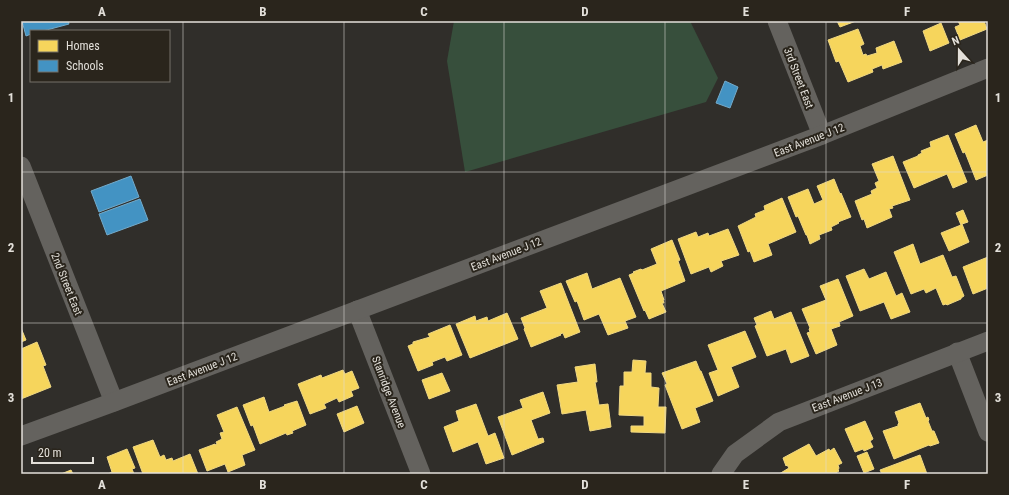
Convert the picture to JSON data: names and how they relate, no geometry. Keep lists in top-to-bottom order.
{
  "streets": {
    "street": [
      "3rd Street East",
      "East Avenue J 12",
      "2nd Street East",
      "Stanridge Avenue",
      "East Avenue J 13"
    ]
  },
  "crossings": [
    ["3rd Street East", "East Avenue J 12"],
    ["East Avenue J 12", "2nd Street East"],
    ["East Avenue J 12", "Stanridge Avenue"]
  ],
  "legend": ["Homes", "Schools"],
  "scale_bar": "20 m",
  "north": "top",
  "grid": {
    "columns": [
      "A",
      "B",
      "C",
      "D",
      "E",
      "F"
    ],
    "rows": ["1", "2", "3"]
  }
}
